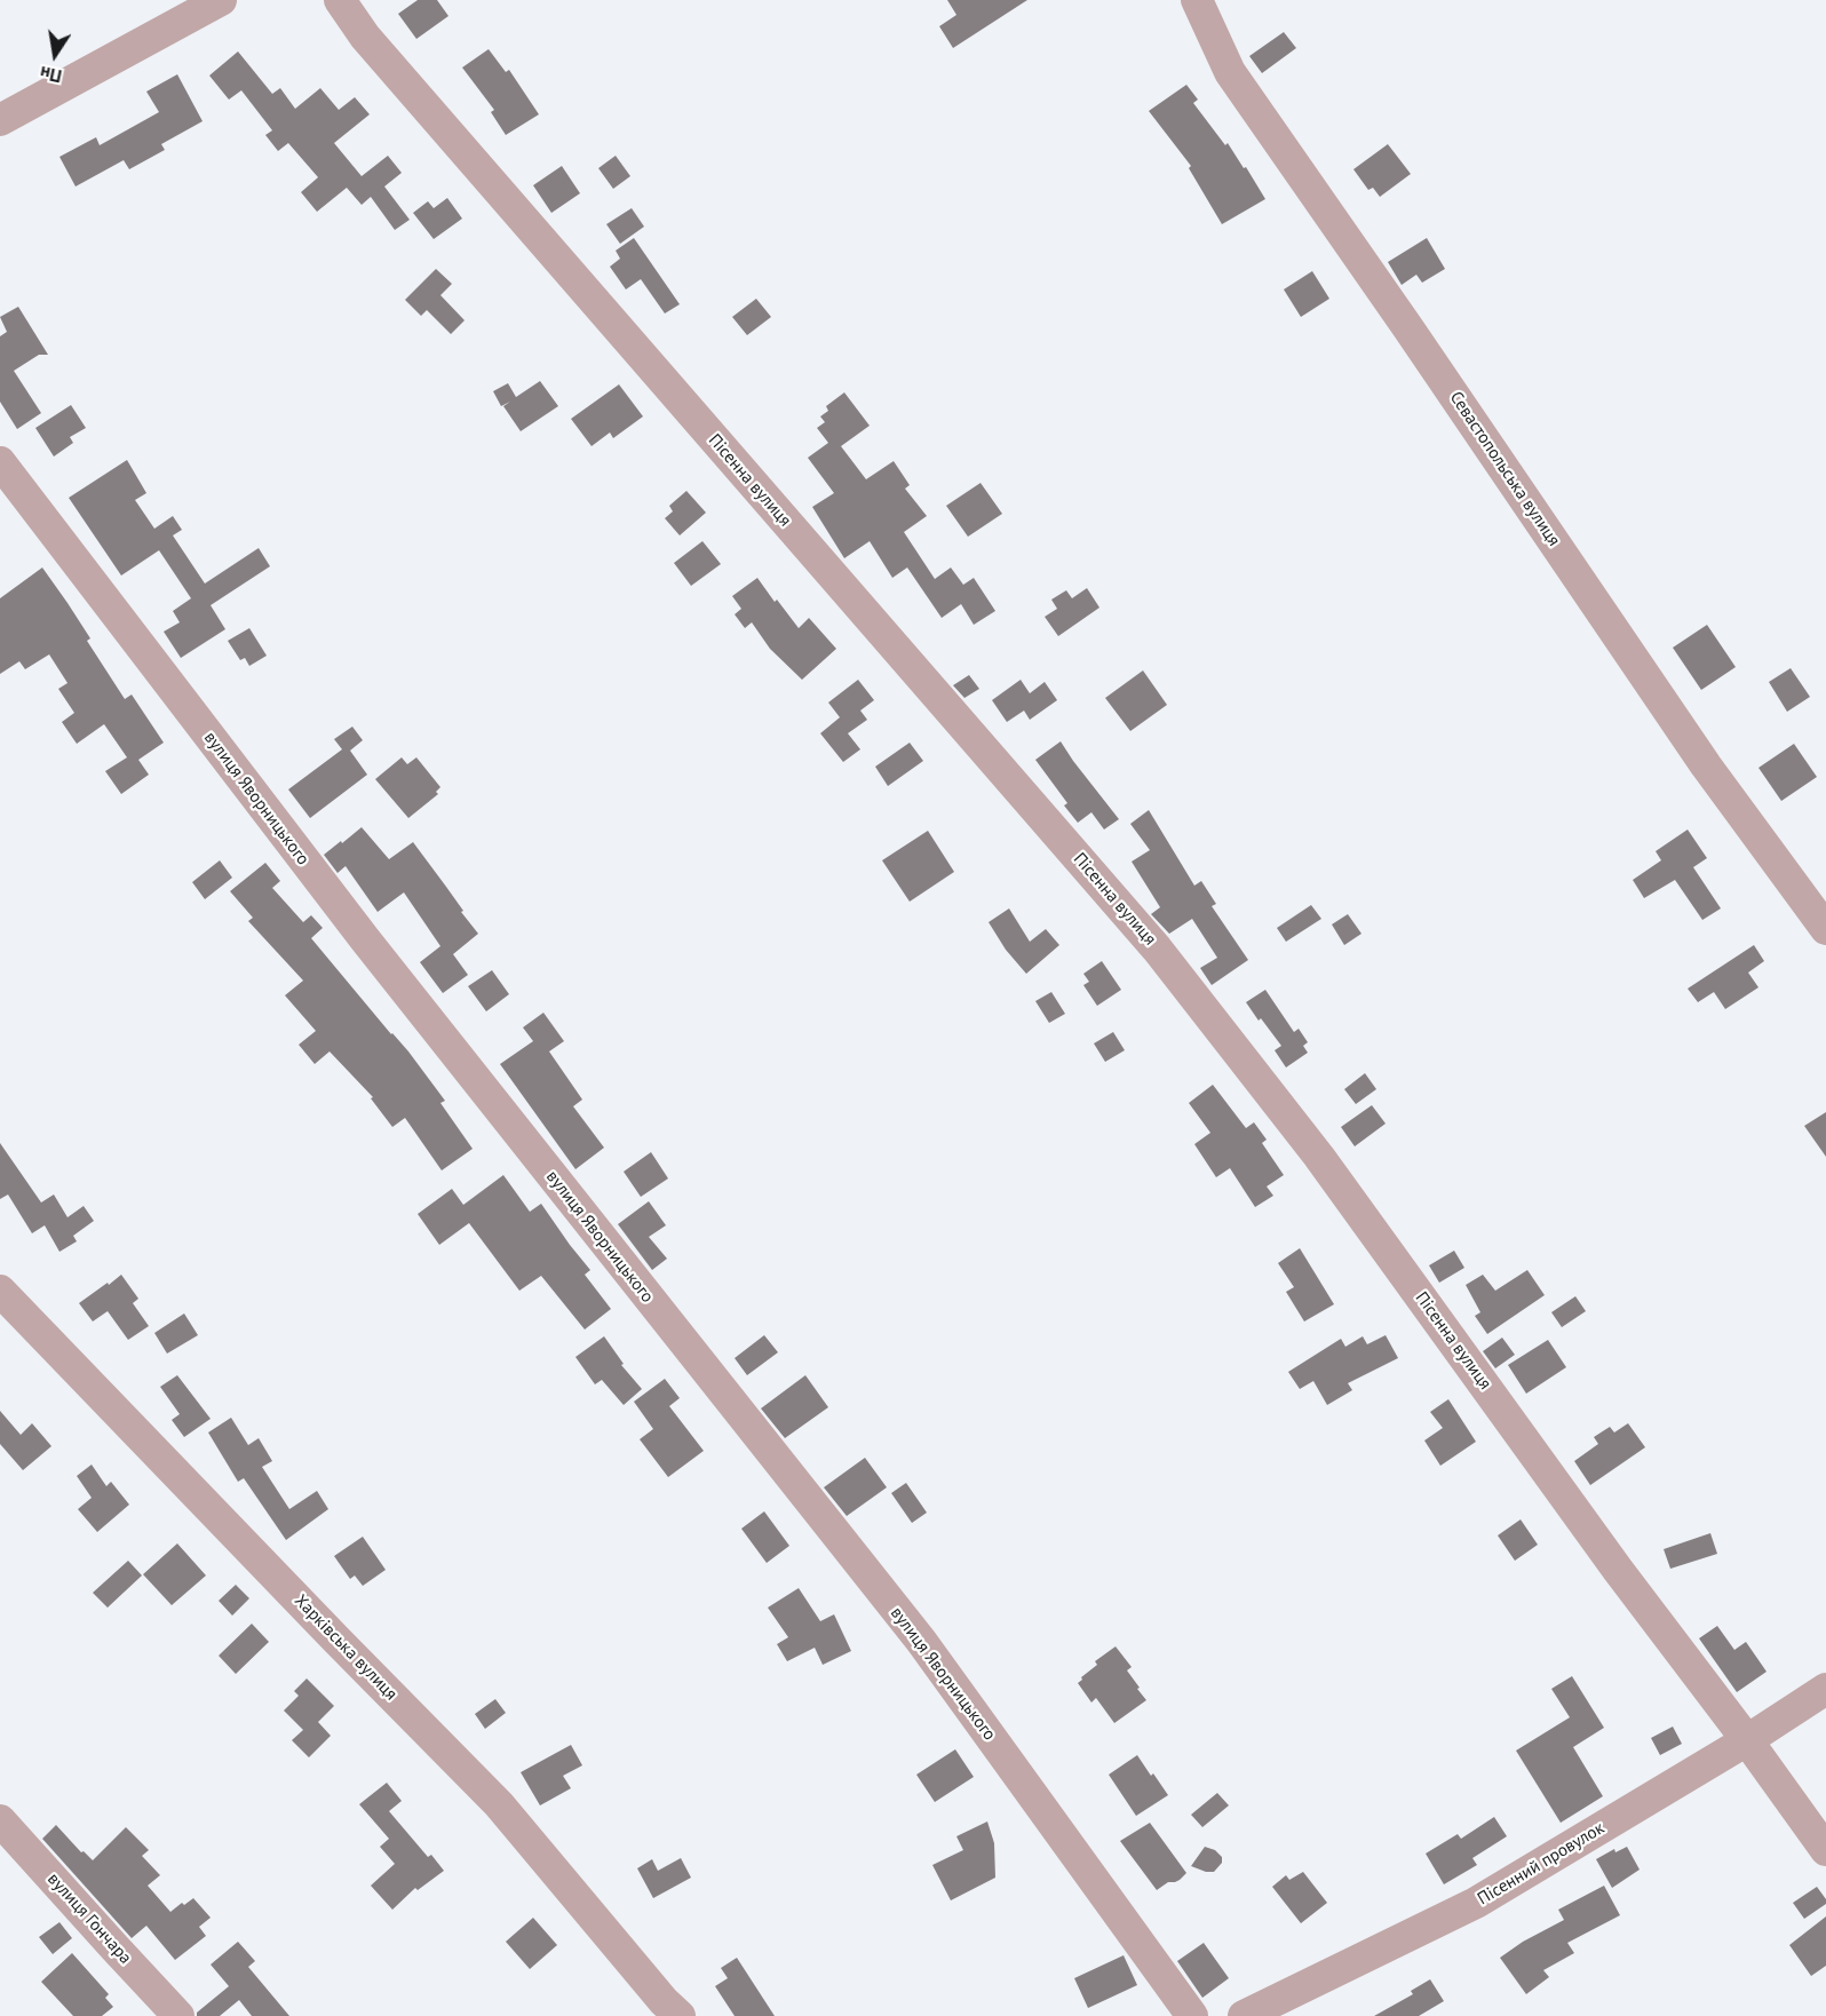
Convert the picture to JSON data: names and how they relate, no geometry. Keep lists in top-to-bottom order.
{
  "streets": {
    "street": [
      "Севастопольська вулиця",
      "Пісенна вулиця",
      "вулиця Яворницького",
      "Харківська вулиця",
      "Пісенний провулок",
      "вулиця Гончара"
    ]
  },
  "crossings": [
    ["Пісенна вулиця", "Пісенний провулок"]
  ],
  "north": "bottom"
}
